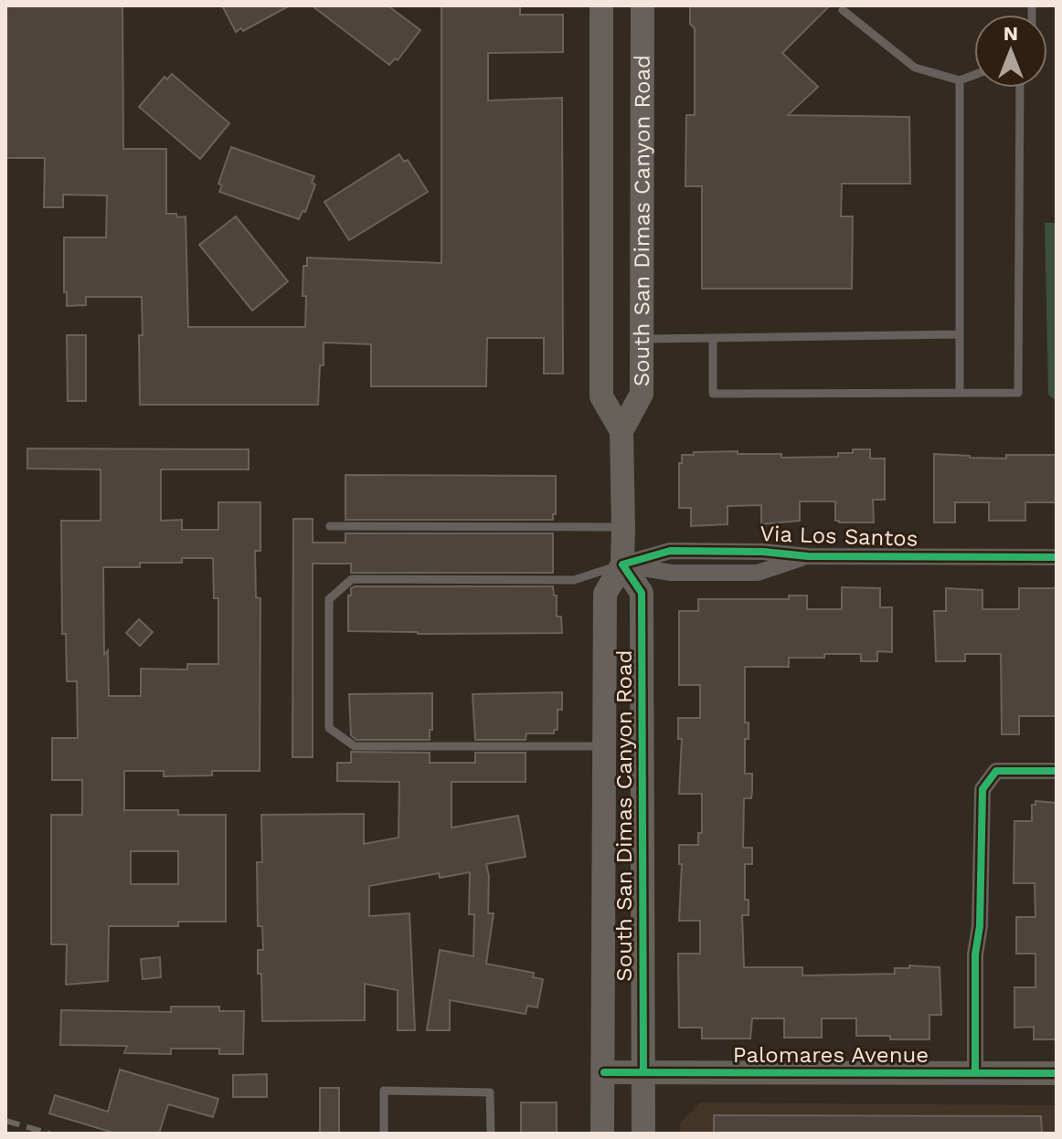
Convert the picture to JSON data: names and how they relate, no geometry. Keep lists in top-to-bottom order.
{
  "streets": {
    "main road": ["South San Dimas Canyon Road", "Palomares Avenue"],
    "street": ["Via Los Santos"]
  },
  "crossings": [
    ["South San Dimas Canyon Road", "Via Los Santos"],
    ["South San Dimas Canyon Road", "Palomares Avenue"]
  ],
  "north": "top"
}
